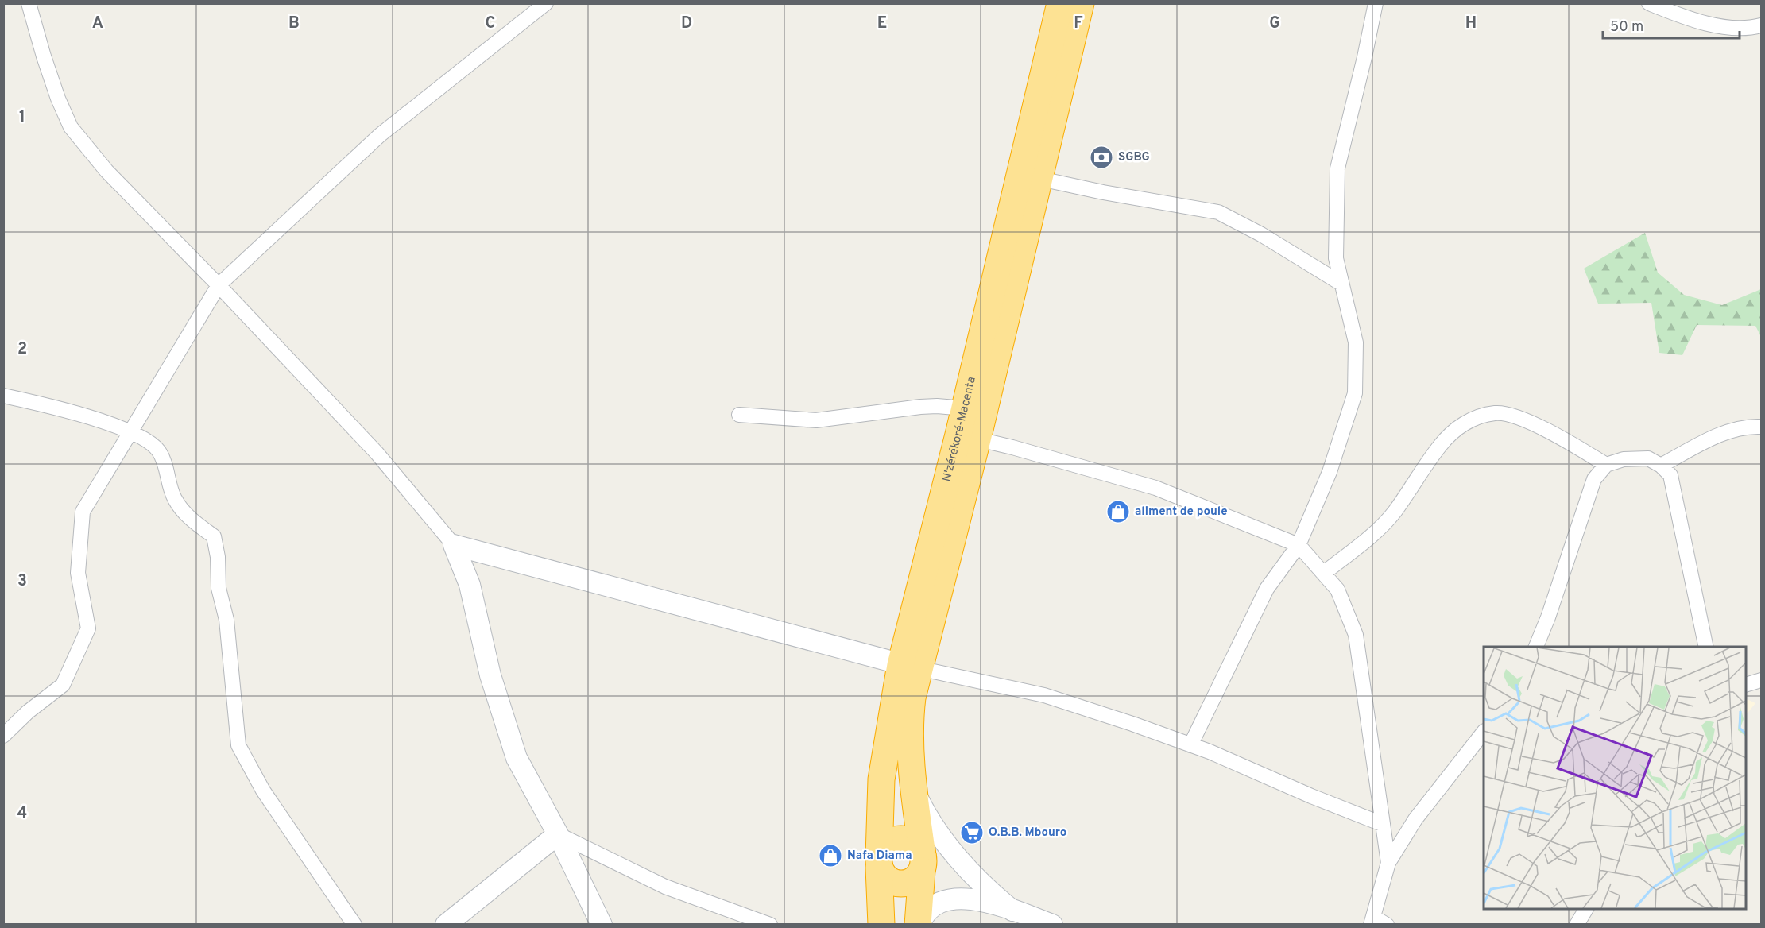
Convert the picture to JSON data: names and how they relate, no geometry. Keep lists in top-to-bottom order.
{
  "streets": {
    "highway": ["N'zérékoré-Macenta"]
  },
  "places": {
    "bank": ["SGBG"],
    "shop": ["aliment de poule", "Nafa Diama"],
    "supermarket": ["O.B.B. Mbouro"]
  },
  "scale_bar": "50 m",
  "grid": {
    "columns": [
      "A",
      "B",
      "C",
      "D",
      "E",
      "F",
      "G",
      "H"
    ],
    "rows": [
      "1",
      "2",
      "3",
      "4"
    ]
  }
}
